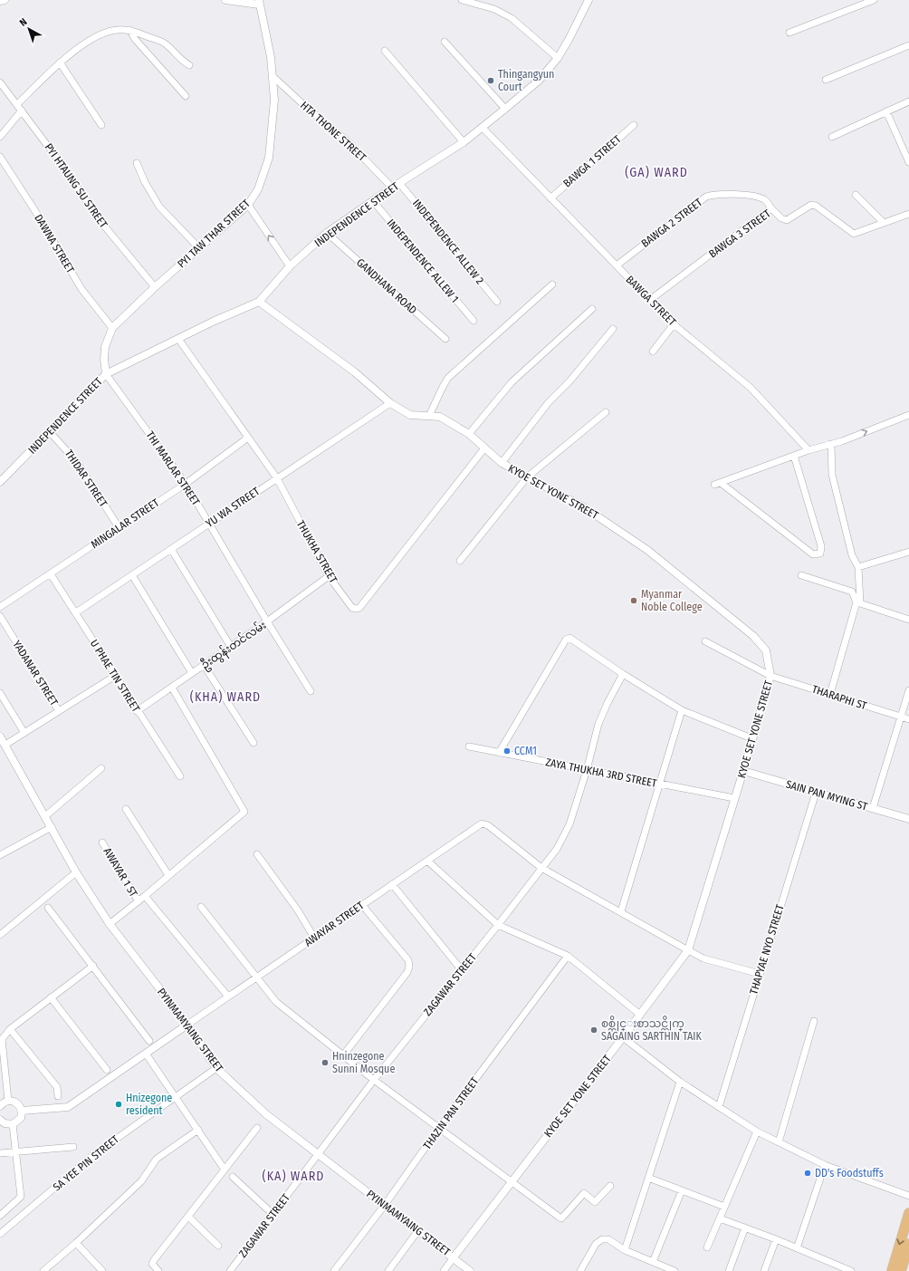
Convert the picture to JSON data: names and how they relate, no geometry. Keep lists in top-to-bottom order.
{
  "streets": {
    "street": [
      "HTA THONE STREET",
      "BAWGA 1 STREET",
      "PYI HTAUNG SU STREET",
      "INDEPENDENCE STREET",
      "BAWGA 2 STREET",
      "PYI TAW THAR STREET",
      "BAWGA 3 STREET",
      "INDEPENDENCE ALLEW 2",
      "DAWNA STREET",
      "INDEPENDENCE ALLEW 1",
      "GANDHANA ROAD",
      "BAWGA STREET",
      "THI MARLAR STREET",
      "THIDAR STREET",
      "KYOE SET YONE STREET",
      "YU WA STREET",
      "MINGALAR STREET",
      "THUKHA STREET",
      "ဦးထွန်းတင်လမ်း",
      "YADANAR STREET",
      "U PHAE TIN STREET",
      "THARAPHI ST",
      "ZAYA THUKHA 3RD STREET",
      "SAIN PAN MYING ST",
      "AWAYAR 1 ST",
      "AWAYAR STREET",
      "THAPYAE NYO STREET",
      "ZAGAWAR STREET",
      "PYINMAMYAING STREET",
      "THAZIN PAN STREET",
      "SA YEE PIN STREET"
    ]
  },
  "crossings": [
    ["HTA THONE STREET", "INDEPENDENCE STREET"],
    ["HTA THONE STREET", "PYI TAW THAR STREET"],
    ["BAWGA 1 STREET", "BAWGA STREET"],
    ["PYI HTAUNG SU STREET", "PYI TAW THAR STREET"],
    ["INDEPENDENCE STREET", "INDEPENDENCE ALLEW 2"],
    ["INDEPENDENCE STREET", "INDEPENDENCE ALLEW 1"],
    ["INDEPENDENCE STREET", "GANDHANA ROAD"],
    ["INDEPENDENCE STREET", "BAWGA STREET"],
    ["INDEPENDENCE STREET", "THI MARLAR STREET"],
    ["INDEPENDENCE STREET", "THIDAR STREET"],
    ["INDEPENDENCE STREET", "KYOE SET YONE STREET"],
    ["INDEPENDENCE STREET", "THUKHA STREET"],
    ["BAWGA 2 STREET", "BAWGA 3 STREET"],
    ["BAWGA 2 STREET", "BAWGA STREET"],
    ["PYI TAW THAR STREET", "DAWNA STREET"],
    ["BAWGA 3 STREET", "BAWGA STREET"],
    ["THI MARLAR STREET", "YU WA STREET"],
    ["THI MARLAR STREET", "MINGALAR STREET"],
    ["THI MARLAR STREET", "ဦးထွန်းတင်လမ်း"],
    ["THIDAR STREET", "MINGALAR STREET"],
    ["KYOE SET YONE STREET", "YU WA STREET"],
    ["KYOE SET YONE STREET", "THUKHA STREET"],
    ["KYOE SET YONE STREET", "THARAPHI ST"],
    ["KYOE SET YONE STREET", "ZAYA THUKHA 3RD STREET"],
    ["KYOE SET YONE STREET", "SAIN PAN MYING ST"],
    ["KYOE SET YONE STREET", "PYINMAMYAING STREET"],
    ["YU WA STREET", "THUKHA STREET"],
    ["YU WA STREET", "U PHAE TIN STREET"],
    ["MINGALAR STREET", "THUKHA STREET"],
    ["MINGALAR STREET", "U PHAE TIN STREET"],
    ["THUKHA STREET", "ဦးထွန်းတင်လမ်း"],
    ["ဦးထွန်းတင်လမ်း", "U PHAE TIN STREET"],
    ["ZAYA THUKHA 3RD STREET", "ZAGAWAR STREET"],
    ["SAIN PAN MYING ST", "THAPYAE NYO STREET"],
    ["AWAYAR STREET", "ZAGAWAR STREET"],
    ["AWAYAR STREET", "PYINMAMYAING STREET"],
    ["ZAGAWAR STREET", "PYINMAMYAING STREET"],
    ["PYINMAMYAING STREET", "THAZIN PAN STREET"],
    ["PYINMAMYAING STREET", "SA YEE PIN STREET"]
  ],
  "districts": ["(GA) WARD", "(KHA) WARD", "(KA) WARD"],
  "places": [
    "Thingangyun Court",
    "Myanmar Noble College",
    "CCM1",
    "စစ္ကိုင္းစာသင္တိုက္ SAGAING SARTHIN TAIK",
    "Hninzegone Sunni Mosque",
    "Hnizegone resident",
    "DD's Foodstuffs"
  ],
  "north": "top left"
}
